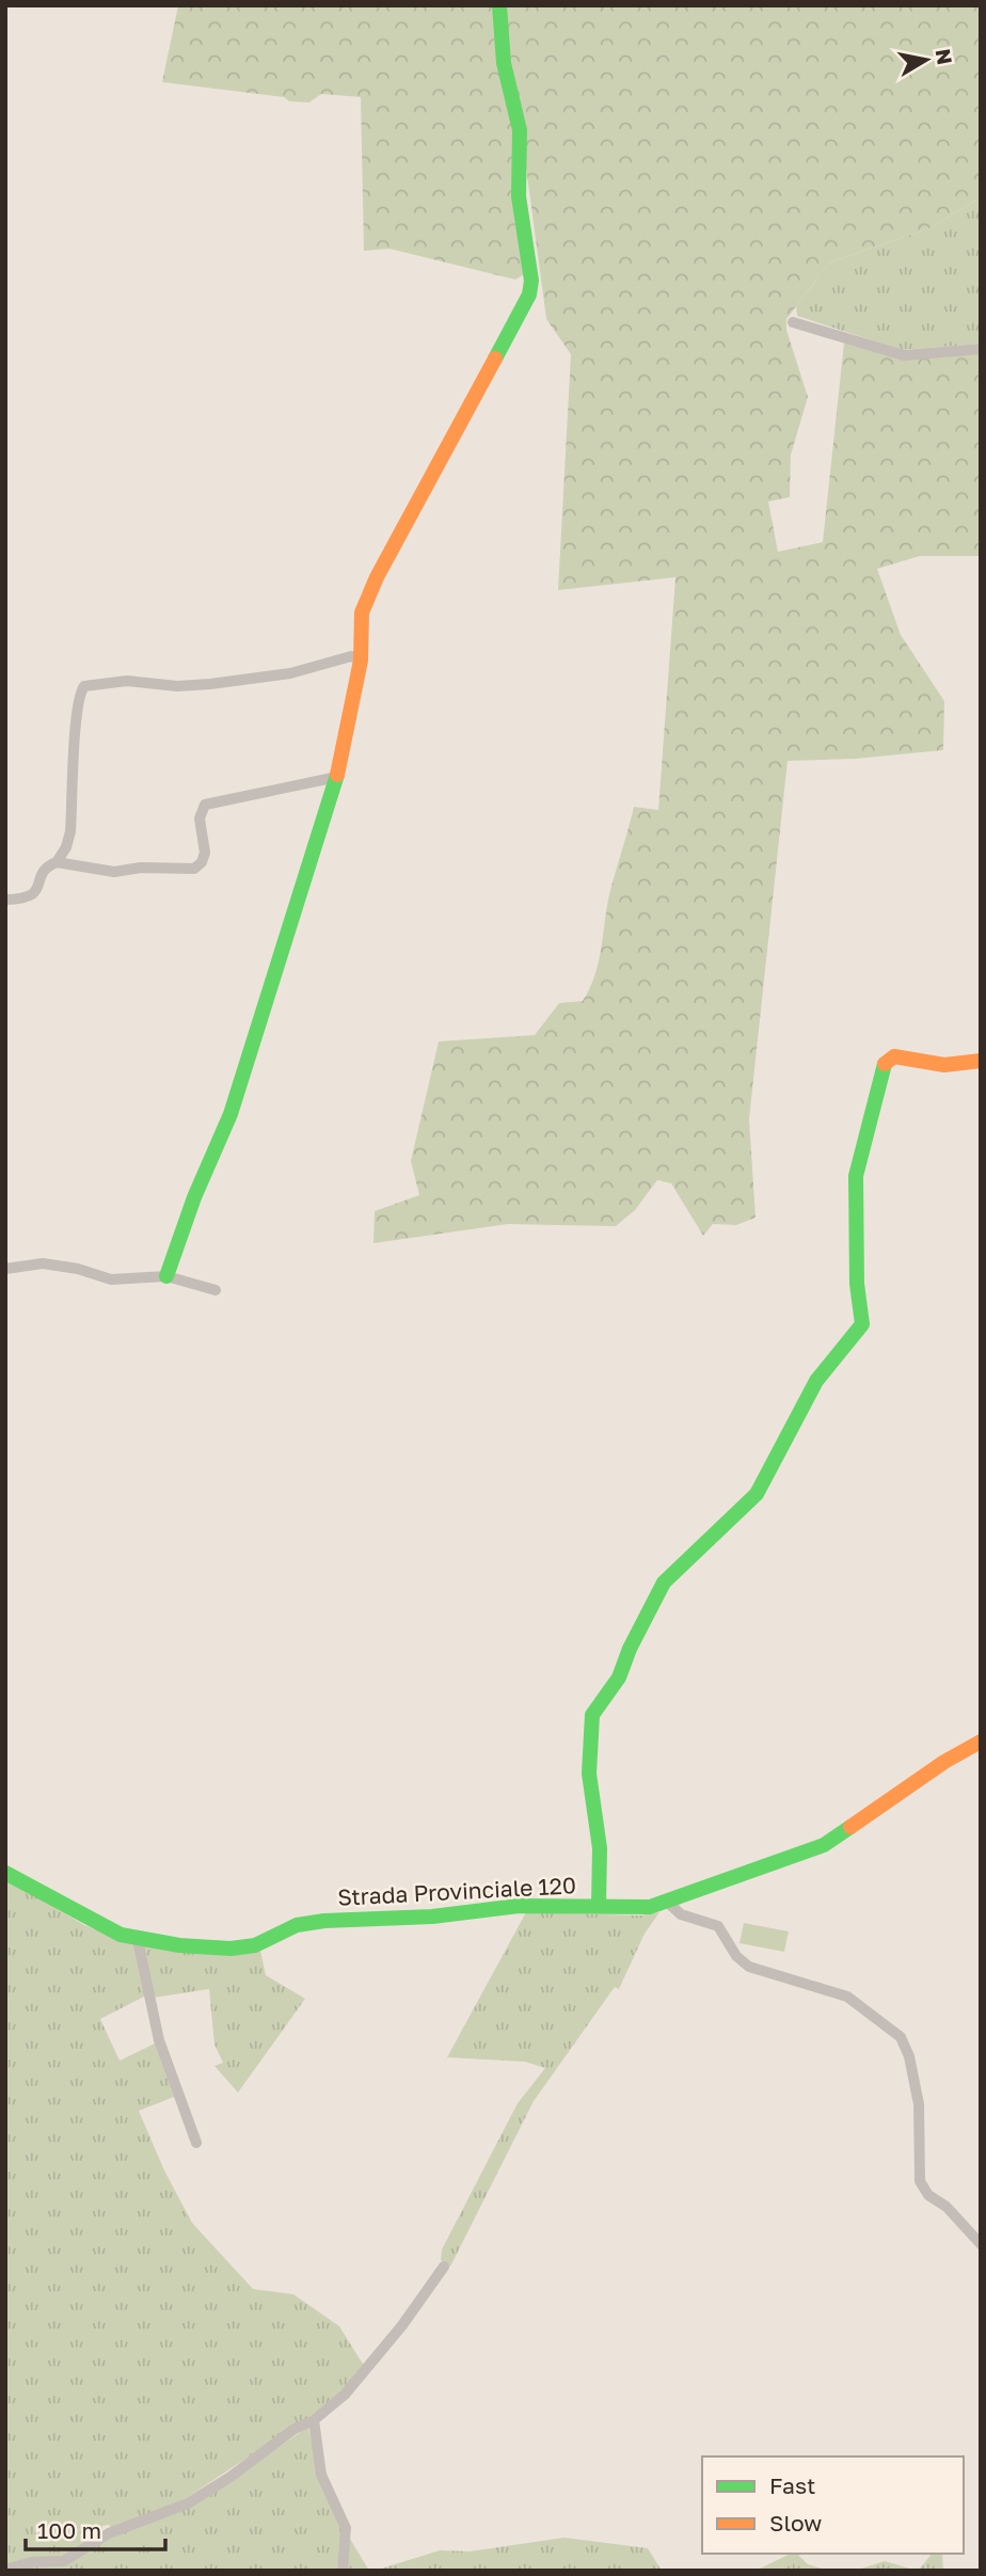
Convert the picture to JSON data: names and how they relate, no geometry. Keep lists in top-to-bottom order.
{
  "streets": {
    "street": ["Strada Provinciale 120"]
  },
  "legend": ["Fast", "Slow"],
  "scale_bar": "100 m",
  "north": "right"
}
